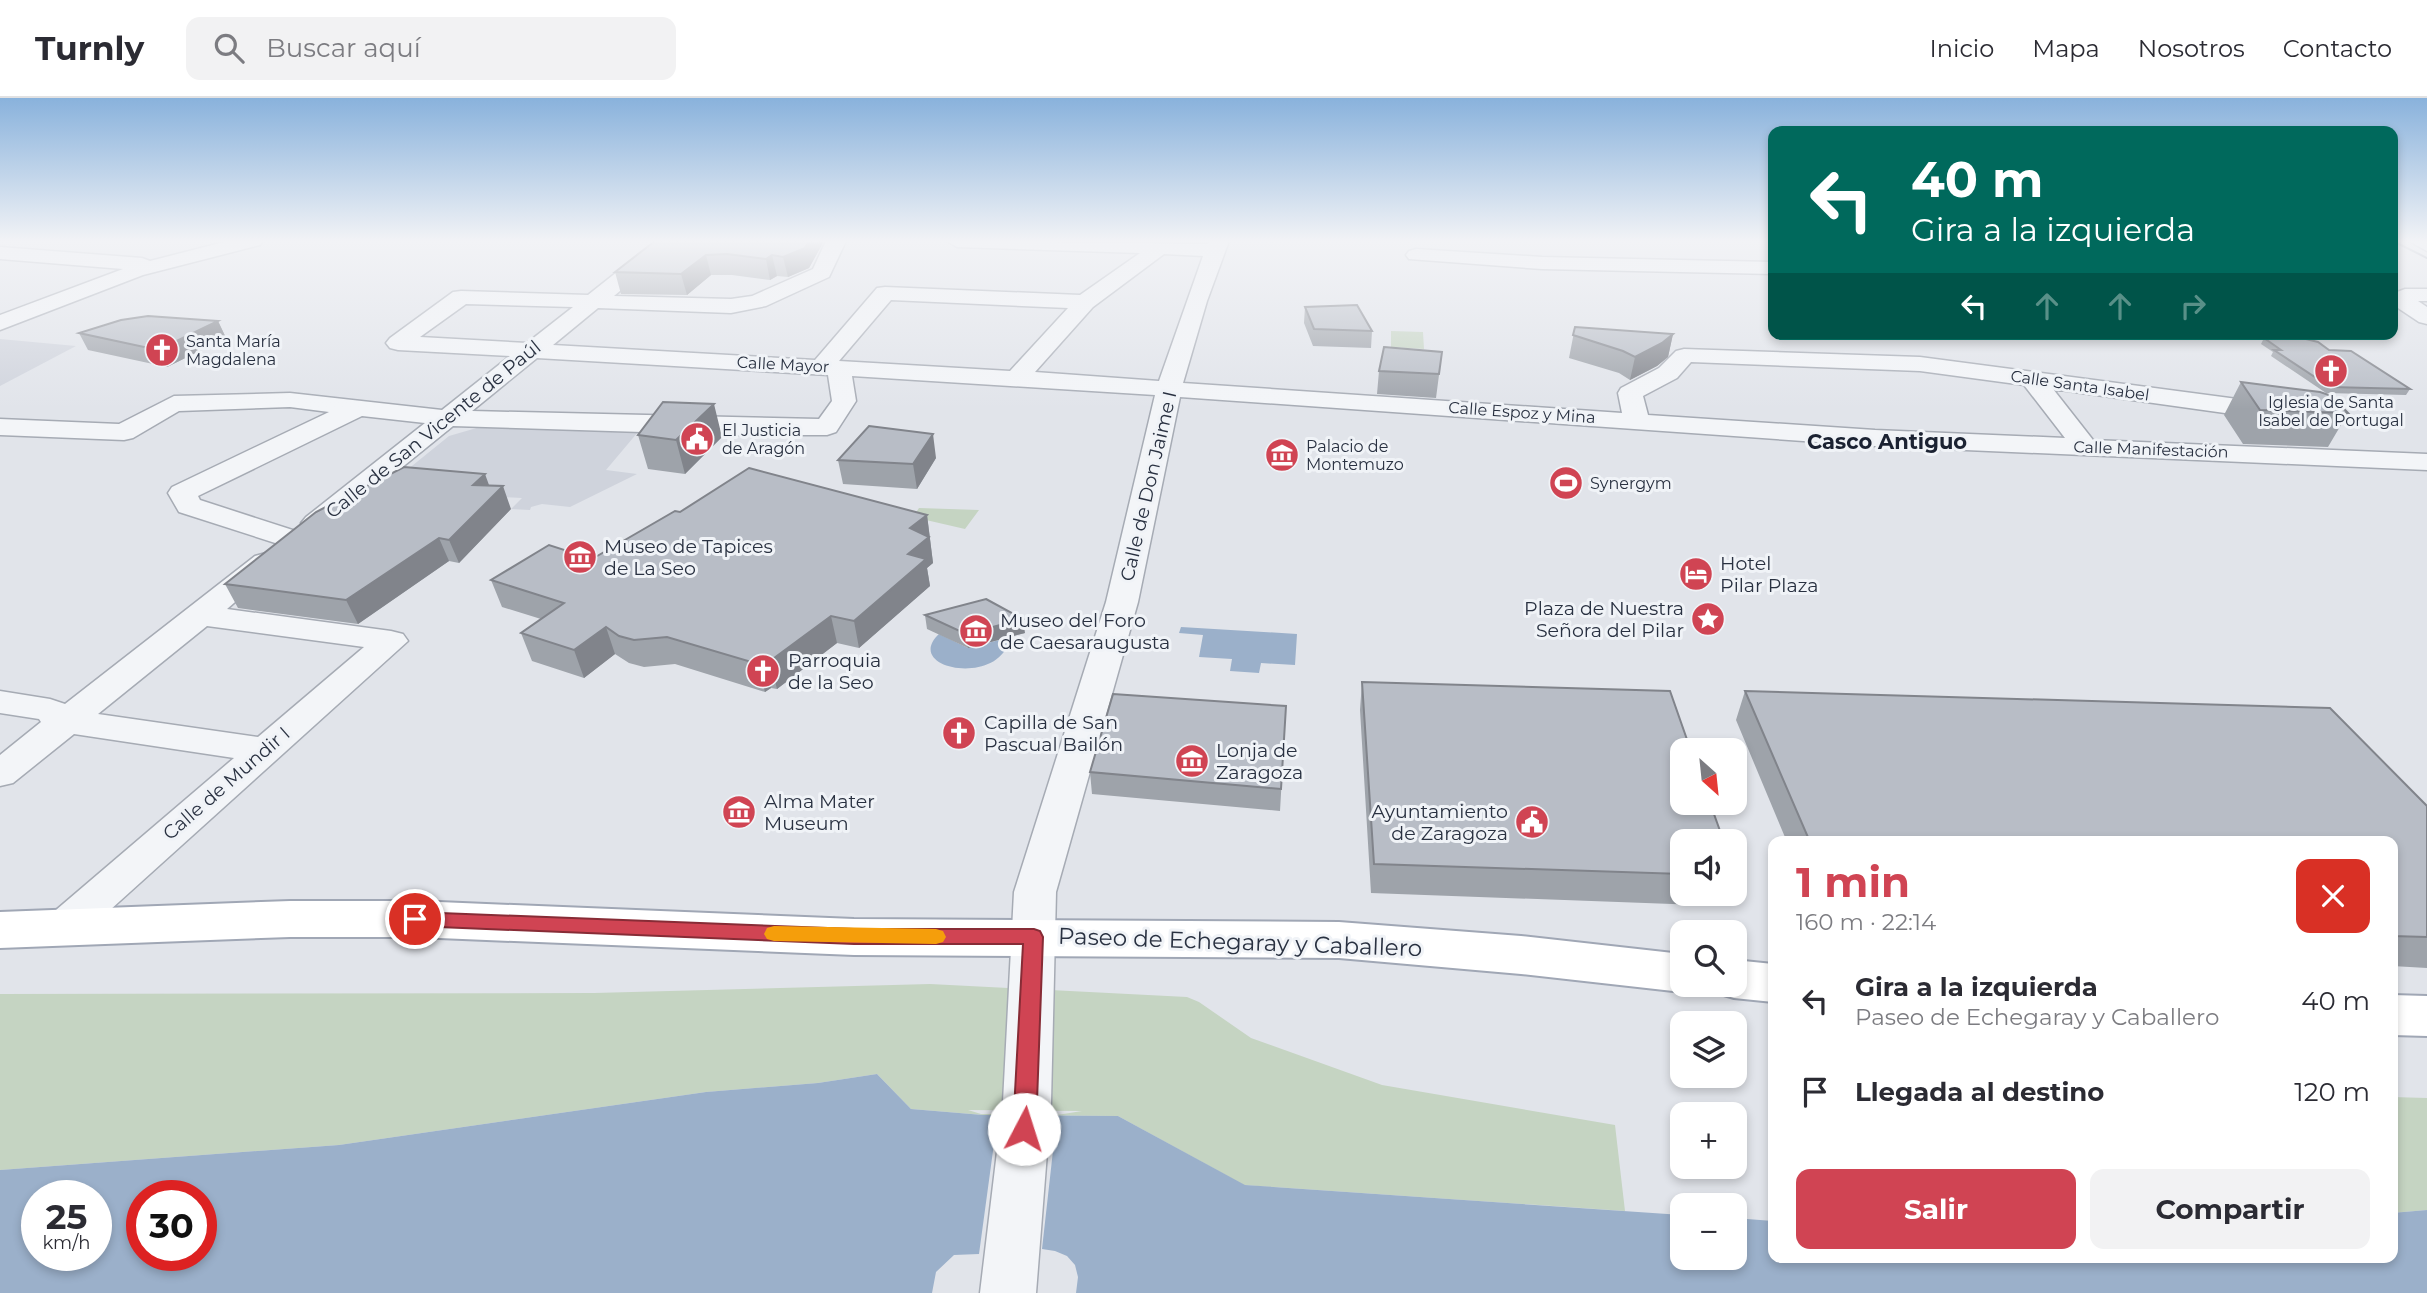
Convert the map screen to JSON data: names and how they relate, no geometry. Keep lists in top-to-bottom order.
{
  "streets": {
    "main road": ["Paseo de Echegaray y Caballero"],
    "street": [
      "Calle Mayor",
      "Calle Santa Isabel",
      "Calle Espoz y Mina",
      "Calle de San Vicente de Paúl",
      "Calle Manifestación",
      "Calle de Don Jaime I",
      "Calle de Mundir I"
    ]
  },
  "crossings": [
    ["Calle Mayor", "Calle Espoz y Mina"],
    ["Calle Mayor", "Calle de San Vicente de Paúl"],
    ["Calle Mayor", "Calle de Don Jaime I"],
    ["Calle Santa Isabel", "Calle Espoz y Mina"],
    ["Calle Espoz y Mina", "Calle Manifestación"],
    ["Calle Espoz y Mina", "Calle de Don Jaime I"],
    ["Calle de San Vicente de Paúl", "Calle de Mundir I"],
    ["Calle de Don Jaime I", "Paseo de Echegaray y Caballero"],
    ["Calle de Mundir I", "Paseo de Echegaray y Caballero"]
  ],
  "districts": ["Casco Antiguo"],
  "places": {
    "church": [
      "Santa María Magdalena",
      "Iglesia de Santa Isabel de Portugal",
      "Parroquia de la Seo",
      "Capilla de San Pascual Bailón"
    ],
    "public building": ["El Justicia de Aragón", "Ayuntamiento de Zaragoza"],
    "museum": [
      "Palacio de Montemuzo",
      "Museo de Tapices de La Seo",
      "Museo del Foro de Caesaraugusta",
      "Lonja de Zaragoza",
      "Alma Mater Museum"
    ],
    "sports": ["Synergym"],
    "hotel": ["Hotel Pilar Plaza"],
    "place": ["Plaza de Nuestra Señora del Pilar"]
  },
  "north": "bottom right",
  "page": {
    "header": "Turnly",
    "search": "Buscar aquí",
    "nav": [
      "Inicio",
      "Mapa",
      "Nosotros",
      "Contacto"
    ],
    "turn": ["40 m", "Gira a la izquierda"],
    "map_buttons": ["+", "−"],
    "heading": ["1 min", "160 m · 22:14"],
    "list": [
      {
        "name": "Gira a la izquierda",
        "note": "Paseo de Echegaray y Caballero",
        "value": "40 m"
      },
      {
        "name": "Llegada al destino",
        "value": "120 m"
      }
    ],
    "buttons": ["Salir", "Compartir"],
    "speed": "25 km/h",
    "limit": "30"
  }
}
